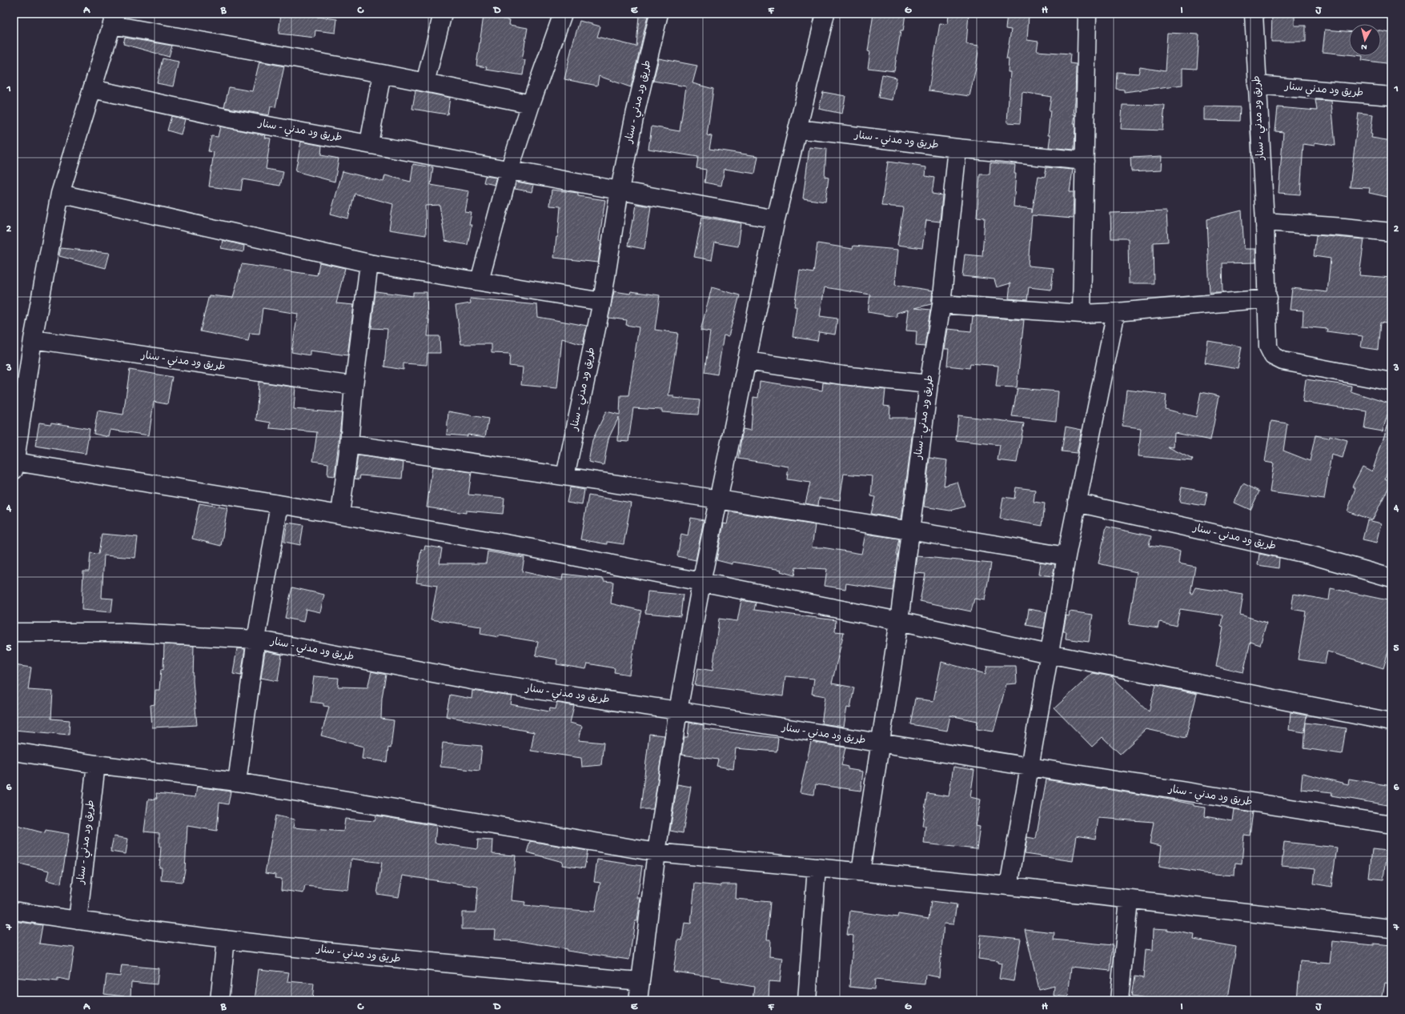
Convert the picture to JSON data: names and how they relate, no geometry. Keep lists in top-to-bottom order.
{
  "streets": {
    "street": ["طريق ود مدني سنار", "طريق ود مدني - سنار"]
  },
  "crossings": [
    ["طريق ود مدني سنار", "طريق ود مدني - سنار"]
  ],
  "north": "bottom",
  "grid": {
    "columns": [
      "A",
      "B",
      "C",
      "D",
      "E",
      "F",
      "G",
      "H",
      "I",
      "J"
    ],
    "rows": [
      "1",
      "2",
      "3",
      "4",
      "5",
      "6",
      "7"
    ]
  }
}
